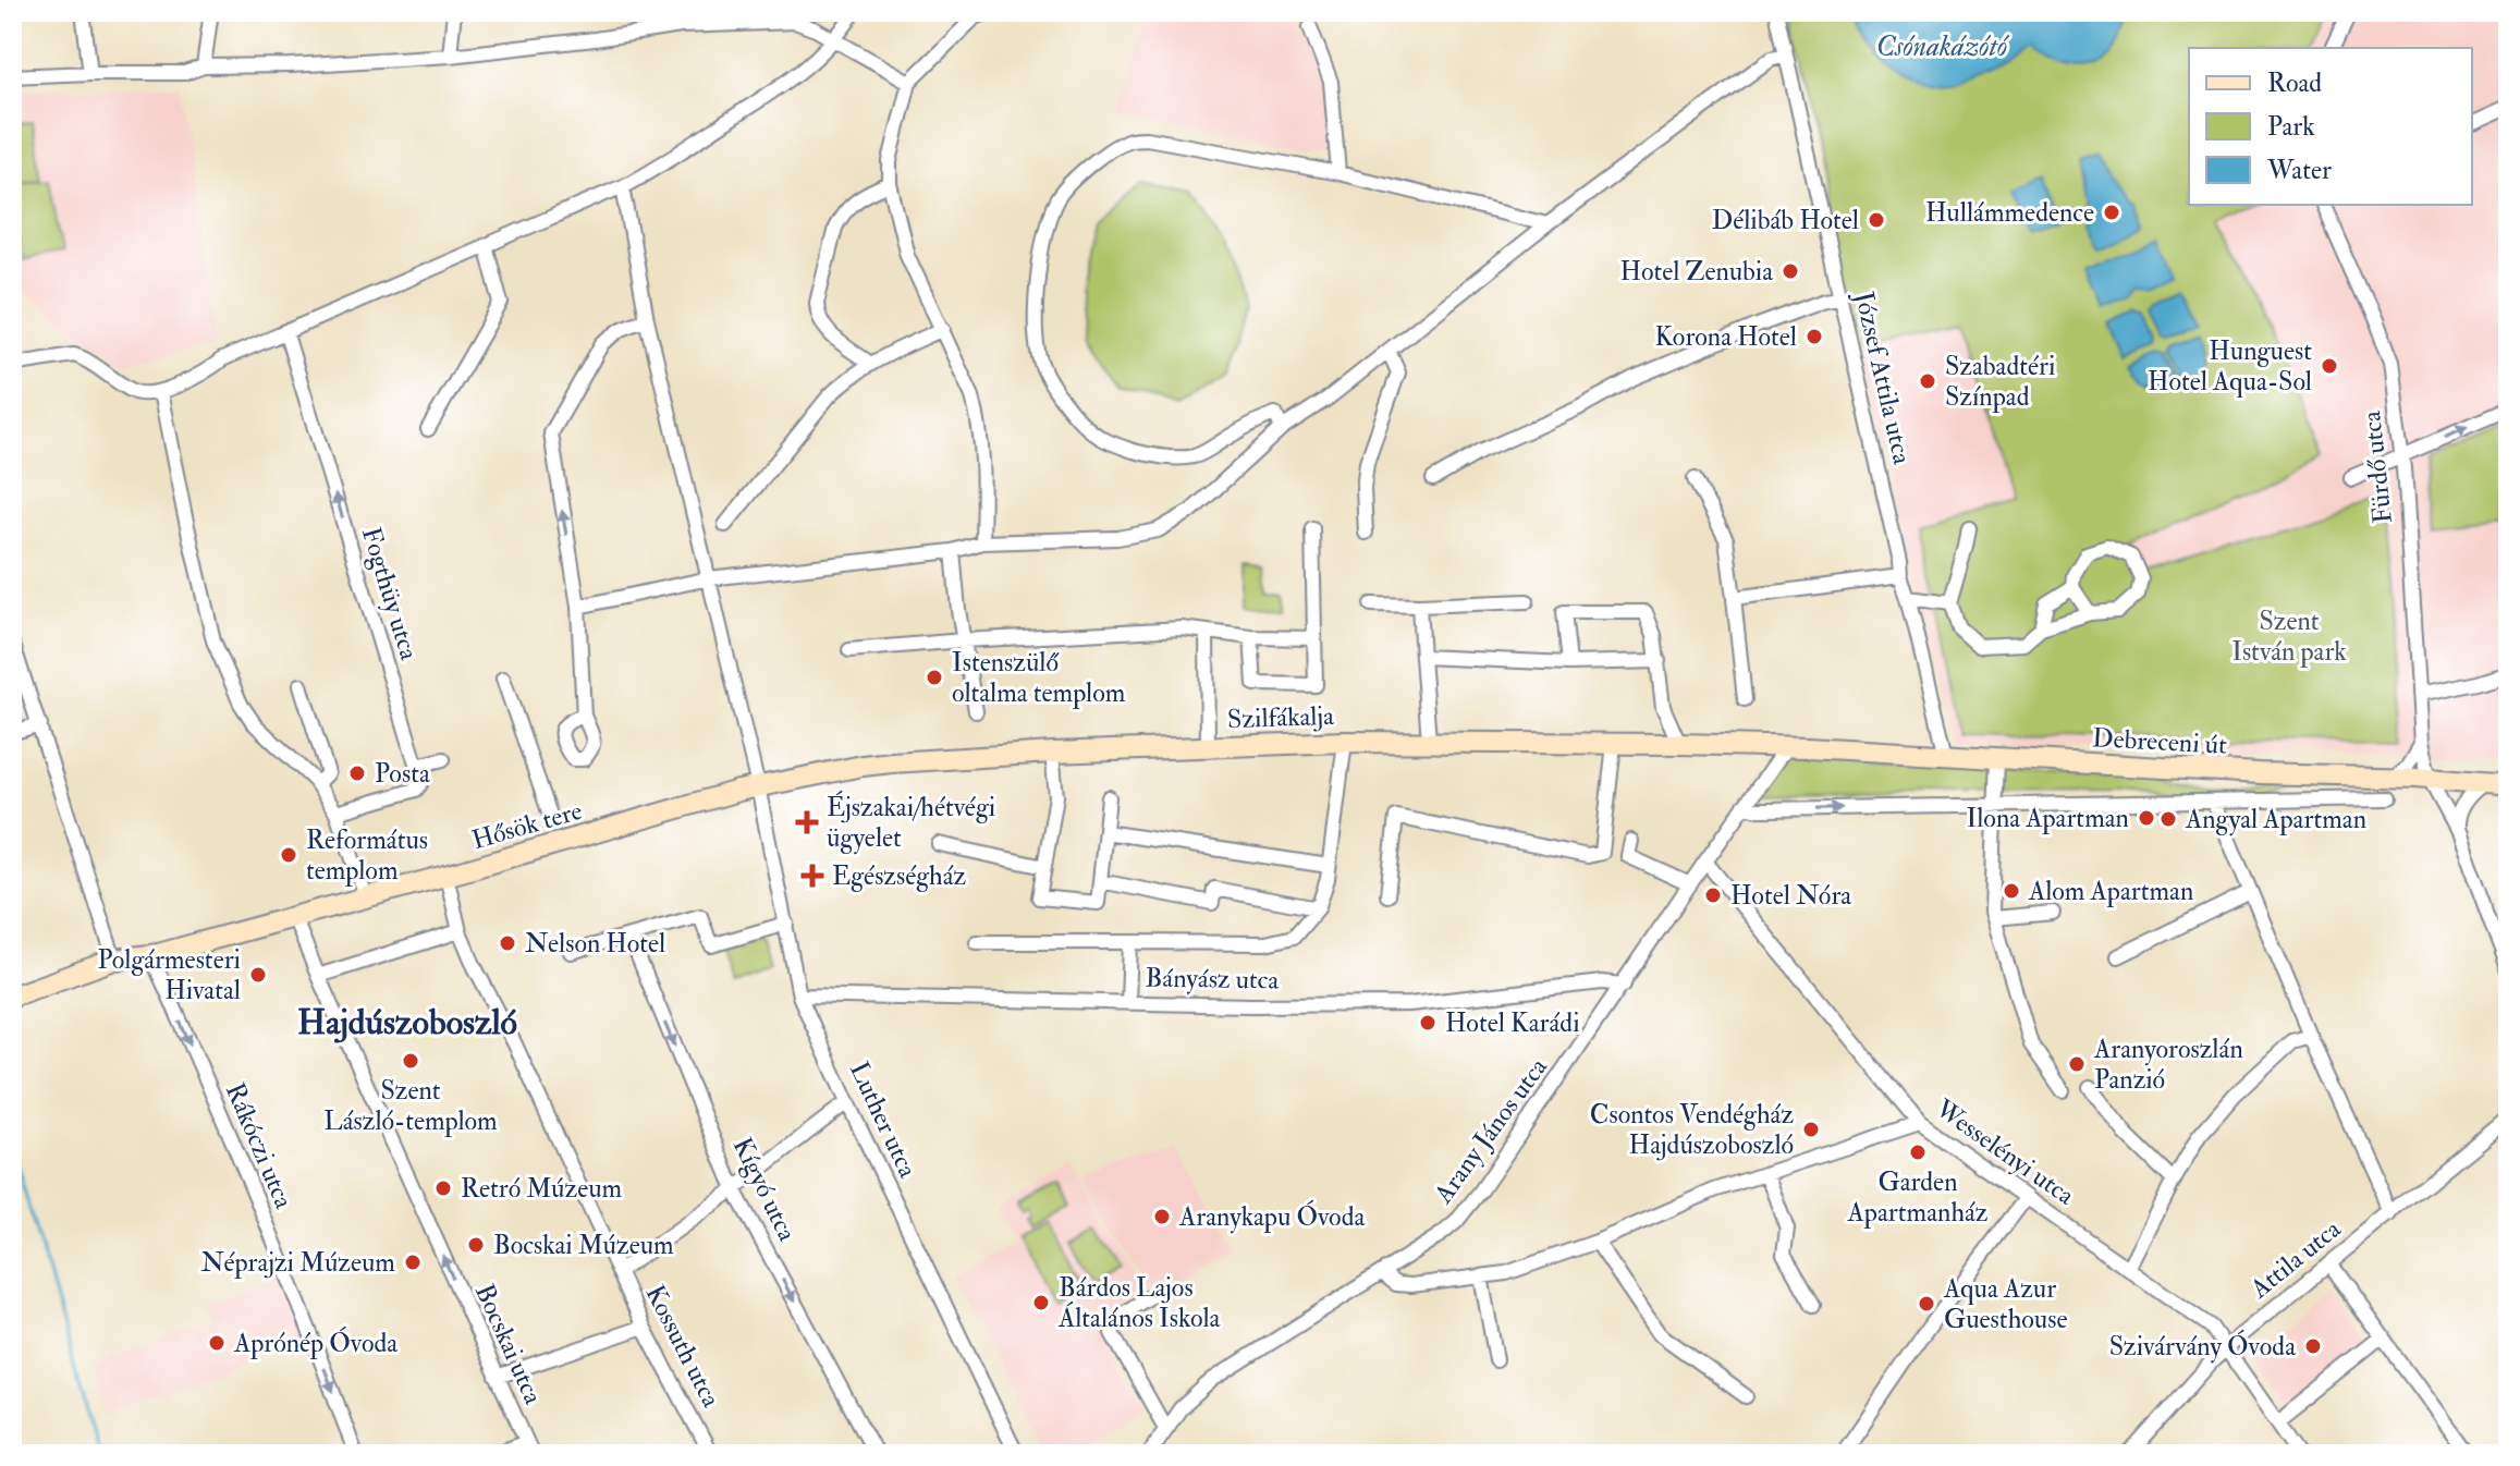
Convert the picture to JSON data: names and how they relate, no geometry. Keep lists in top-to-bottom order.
{
  "streets": {
    "street": [
      "József Attila utca",
      "Fürdő utca",
      "Fogthüy utca",
      "Szilfákalja",
      "Debreceni út",
      "Hősök tere",
      "Bányász utca",
      "Luther utca",
      "Arany János utca",
      "Rákóczi utca",
      "Wesselényi utca",
      "Kígyó utca",
      "Attila utca",
      "Bocskai utca",
      "Kossuth utca"
    ]
  },
  "crossings": [
    ["József Attila utca", "Debreceni út"],
    ["Fürdő utca", "Debreceni út"],
    ["Szilfákalja", "Debreceni út"],
    ["Szilfákalja", "Hősök tere"],
    ["Szilfákalja", "Luther utca"],
    ["Szilfákalja", "Arany János utca"],
    ["Debreceni út", "Arany János utca"],
    ["Hősök tere", "Luther utca"],
    ["Hősök tere", "Rákóczi utca"],
    ["Hősök tere", "Bocskai utca"],
    ["Hősök tere", "Kossuth utca"],
    ["Bányász utca", "Luther utca"],
    ["Bányász utca", "Arany János utca"],
    ["Arany János utca", "Wesselényi utca"],
    ["Wesselényi utca", "Attila utca"]
  ],
  "one_way": ["Rákóczi utca", "Kígyó utca", "Bocskai utca"],
  "districts": ["Hajdúszoboszló"],
  "water": ["Csónakázótó"],
  "parks": ["Szent István park"],
  "places": {
    "other": [
      "Hullámmedence",
      "Délibáb Hotel",
      "Hotel Zenubia",
      "Korona Hotel",
      "Hunguest Hotel Aqua-Sol",
      "Szabadtéri Színpad",
      "Istenszülő oltalma templom",
      "Posta",
      "Ilona Apartman",
      "Angyal Apartman",
      "Református templom",
      "Alom Apartman",
      "Hotel Nóra",
      "Nelson Hotel",
      "Polgármesteri Hivatal",
      "Hotel Karádi",
      "Szent László-templom",
      "Aranyoroszlán Panzió",
      "Csontos Vendégház Hajdúszoboszló",
      "Garden Apartmanház",
      "Retró Múzeum",
      "Aranykapu Óvoda",
      "Bocskai Múzeum",
      "Néprajzi Múzeum",
      "Bárdos Lajos Általános Iskola",
      "Aqua Azur Guesthouse",
      "Aprónép Óvoda",
      "Szivárvány Óvoda"
    ],
    "health": ["Éjszakai/hétvégi ügyelet", "Egészségház"]
  },
  "legend": ["Road", "Park", "Water"]
}
